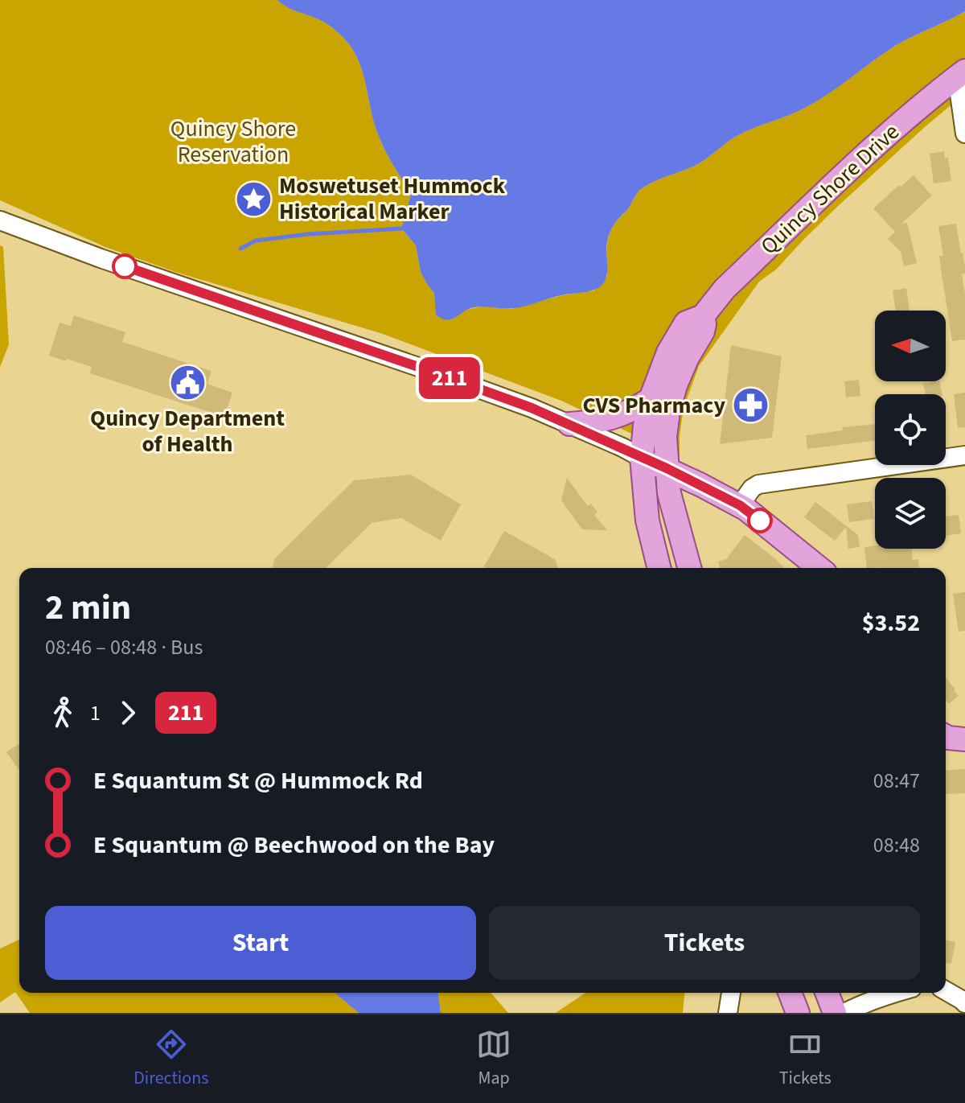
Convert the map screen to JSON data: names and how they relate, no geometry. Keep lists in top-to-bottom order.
{
  "streets": {
    "main road": ["Quincy Shore Drive"]
  },
  "parks": ["Quincy Shore Reservation"],
  "places": {
    "place": ["Moswetuset Hummock Historical Marker"],
    "public building": ["Quincy Department of Health"],
    "pharmacy": ["CVS Pharmacy"]
  },
  "lines": ["bus line 211"],
  "north": "left",
  "page": {
    "on_map": "211",
    "heading": ["2 min", "08:46 – 08:48 · Bus", "$3.52"],
    "legs": ["1", "211"],
    "list": [
      {
        "name": "E Squantum St @ Hummock Rd",
        "value": "08:47"
      },
      {
        "name": "E Squantum @ Beechwood on the Bay",
        "value": "08:48"
      }
    ],
    "buttons": ["Start", "Tickets"],
    "tabs": ["Directions", "Map", "Tickets"]
  }
}
